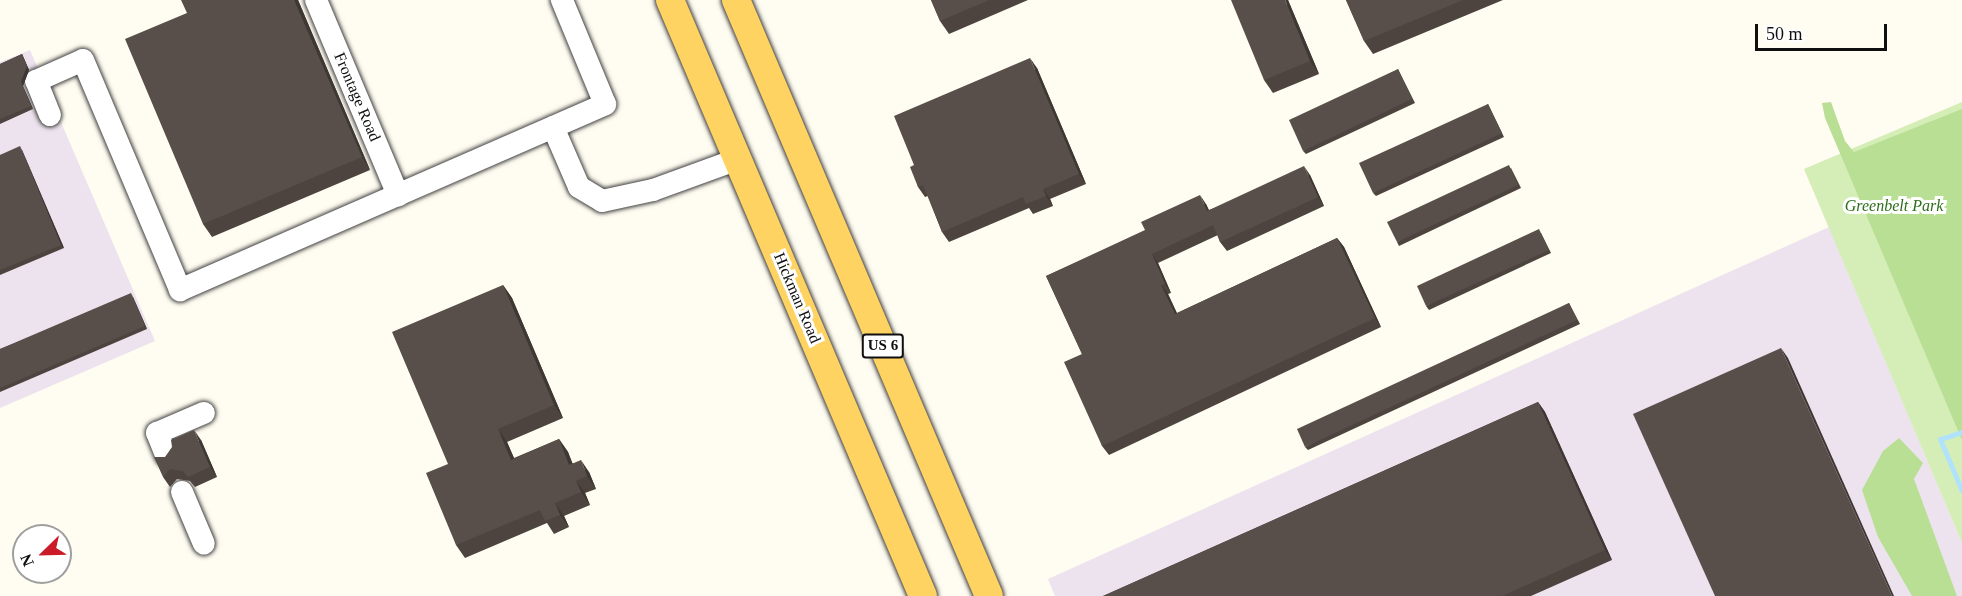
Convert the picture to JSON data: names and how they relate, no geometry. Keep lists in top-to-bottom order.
{
  "streets": {
    "main road": ["Hickman Road", "US 6"],
    "lane": ["Frontage Road"]
  },
  "parks": ["Greenbelt Park"],
  "scale_bar": "50 m",
  "north": "bottom left"
}
